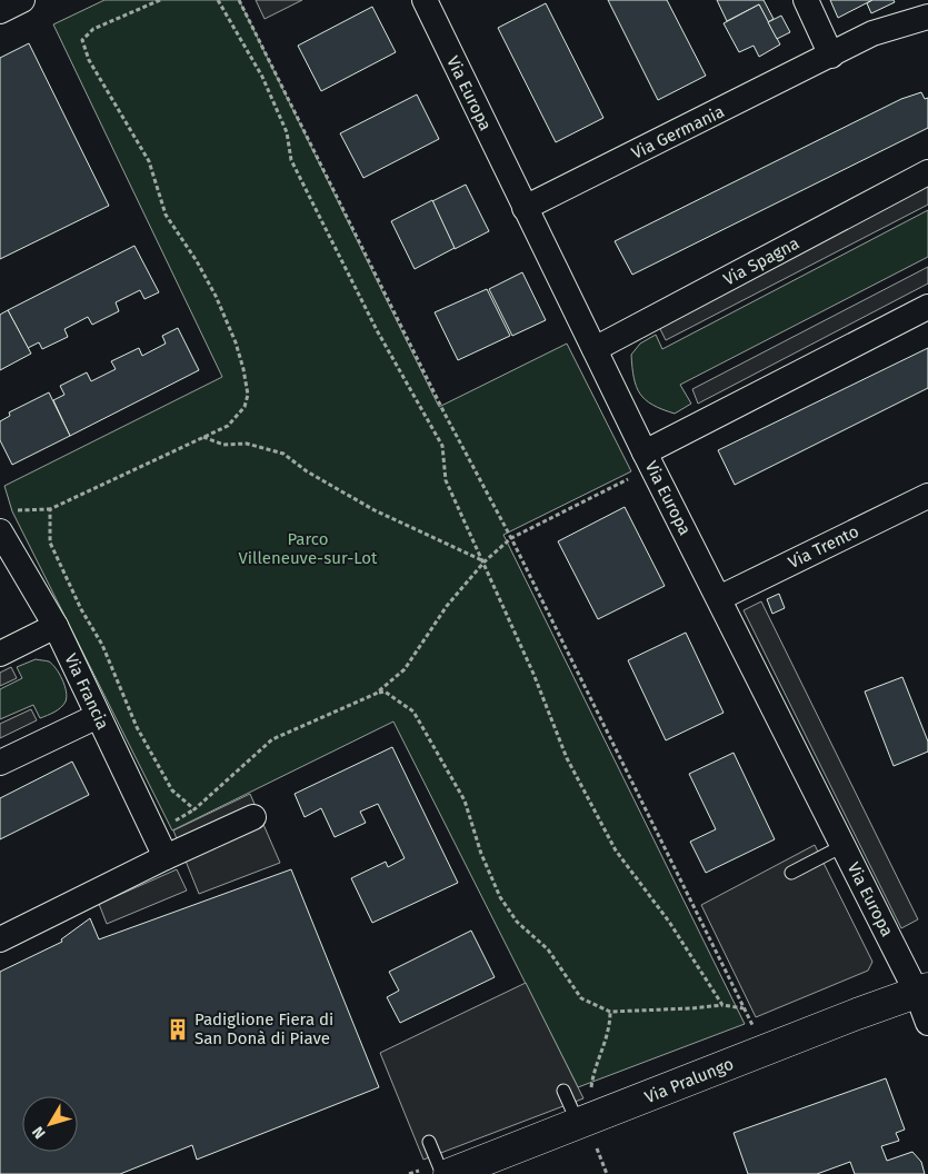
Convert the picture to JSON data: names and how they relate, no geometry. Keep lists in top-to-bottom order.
{
  "streets": {
    "street": [
      "Via Europa",
      "Via Germania",
      "Via Spagna",
      "Via Trento",
      "Via Francia",
      "Via Pralungo"
    ]
  },
  "crossings": [
    ["Via Europa", "Via Germania"],
    ["Via Europa", "Via Spagna"],
    ["Via Europa", "Via Trento"],
    ["Via Europa", "Via Pralungo"]
  ],
  "parks": ["Parco Villeneuve-sur-Lot"],
  "places": {
    "building": ["Padiglione Fiera di San Donà di Piave"]
  },
  "north": "bottom left"
}
